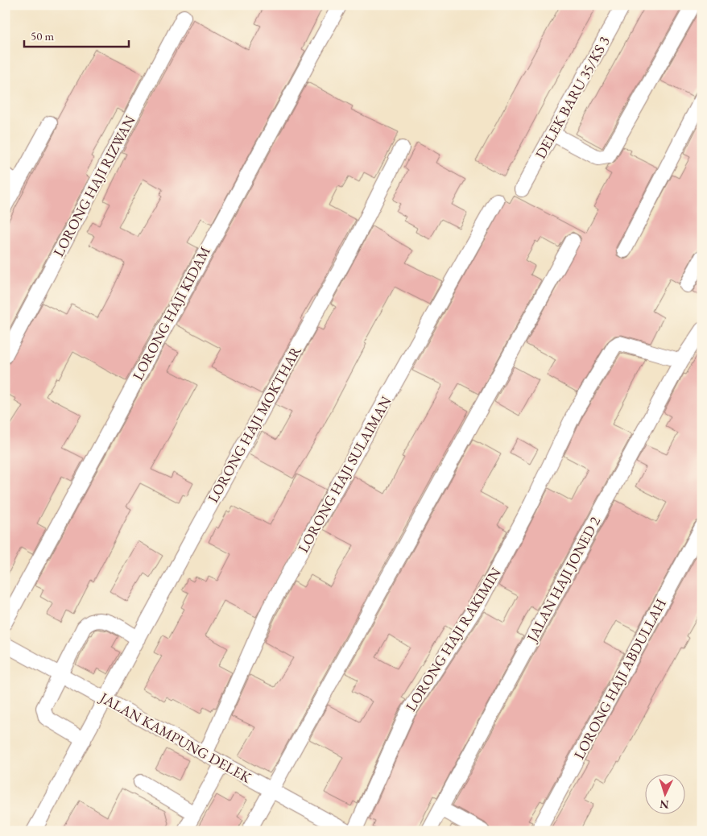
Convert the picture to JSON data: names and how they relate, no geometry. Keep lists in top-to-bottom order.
{
  "streets": {
    "street": [
      "DELEK BARU 35/KS 3",
      "LORONG HAJI RIZWAN",
      "LORONG HAJI KIDAM",
      "LORONG HAJI MOKTHAR",
      "LORONG HAJI SULAIMAN",
      "JALAN HAJI JONED 2",
      "LORONG HAJI RAKIMIN",
      "LORONG HAJI ABDULLAH",
      "JALAN KAMPUNG DELEK"
    ]
  },
  "crossings": [
    ["LORONG HAJI MOKTHAR", "JALAN KAMPUNG DELEK"],
    ["LORONG HAJI SULAIMAN", "JALAN KAMPUNG DELEK"],
    ["JALAN HAJI JONED 2", "LORONG HAJI RAKIMIN"],
    ["LORONG HAJI RAKIMIN", "JALAN KAMPUNG DELEK"]
  ],
  "scale_bar": "50 m",
  "north": "bottom"
}
